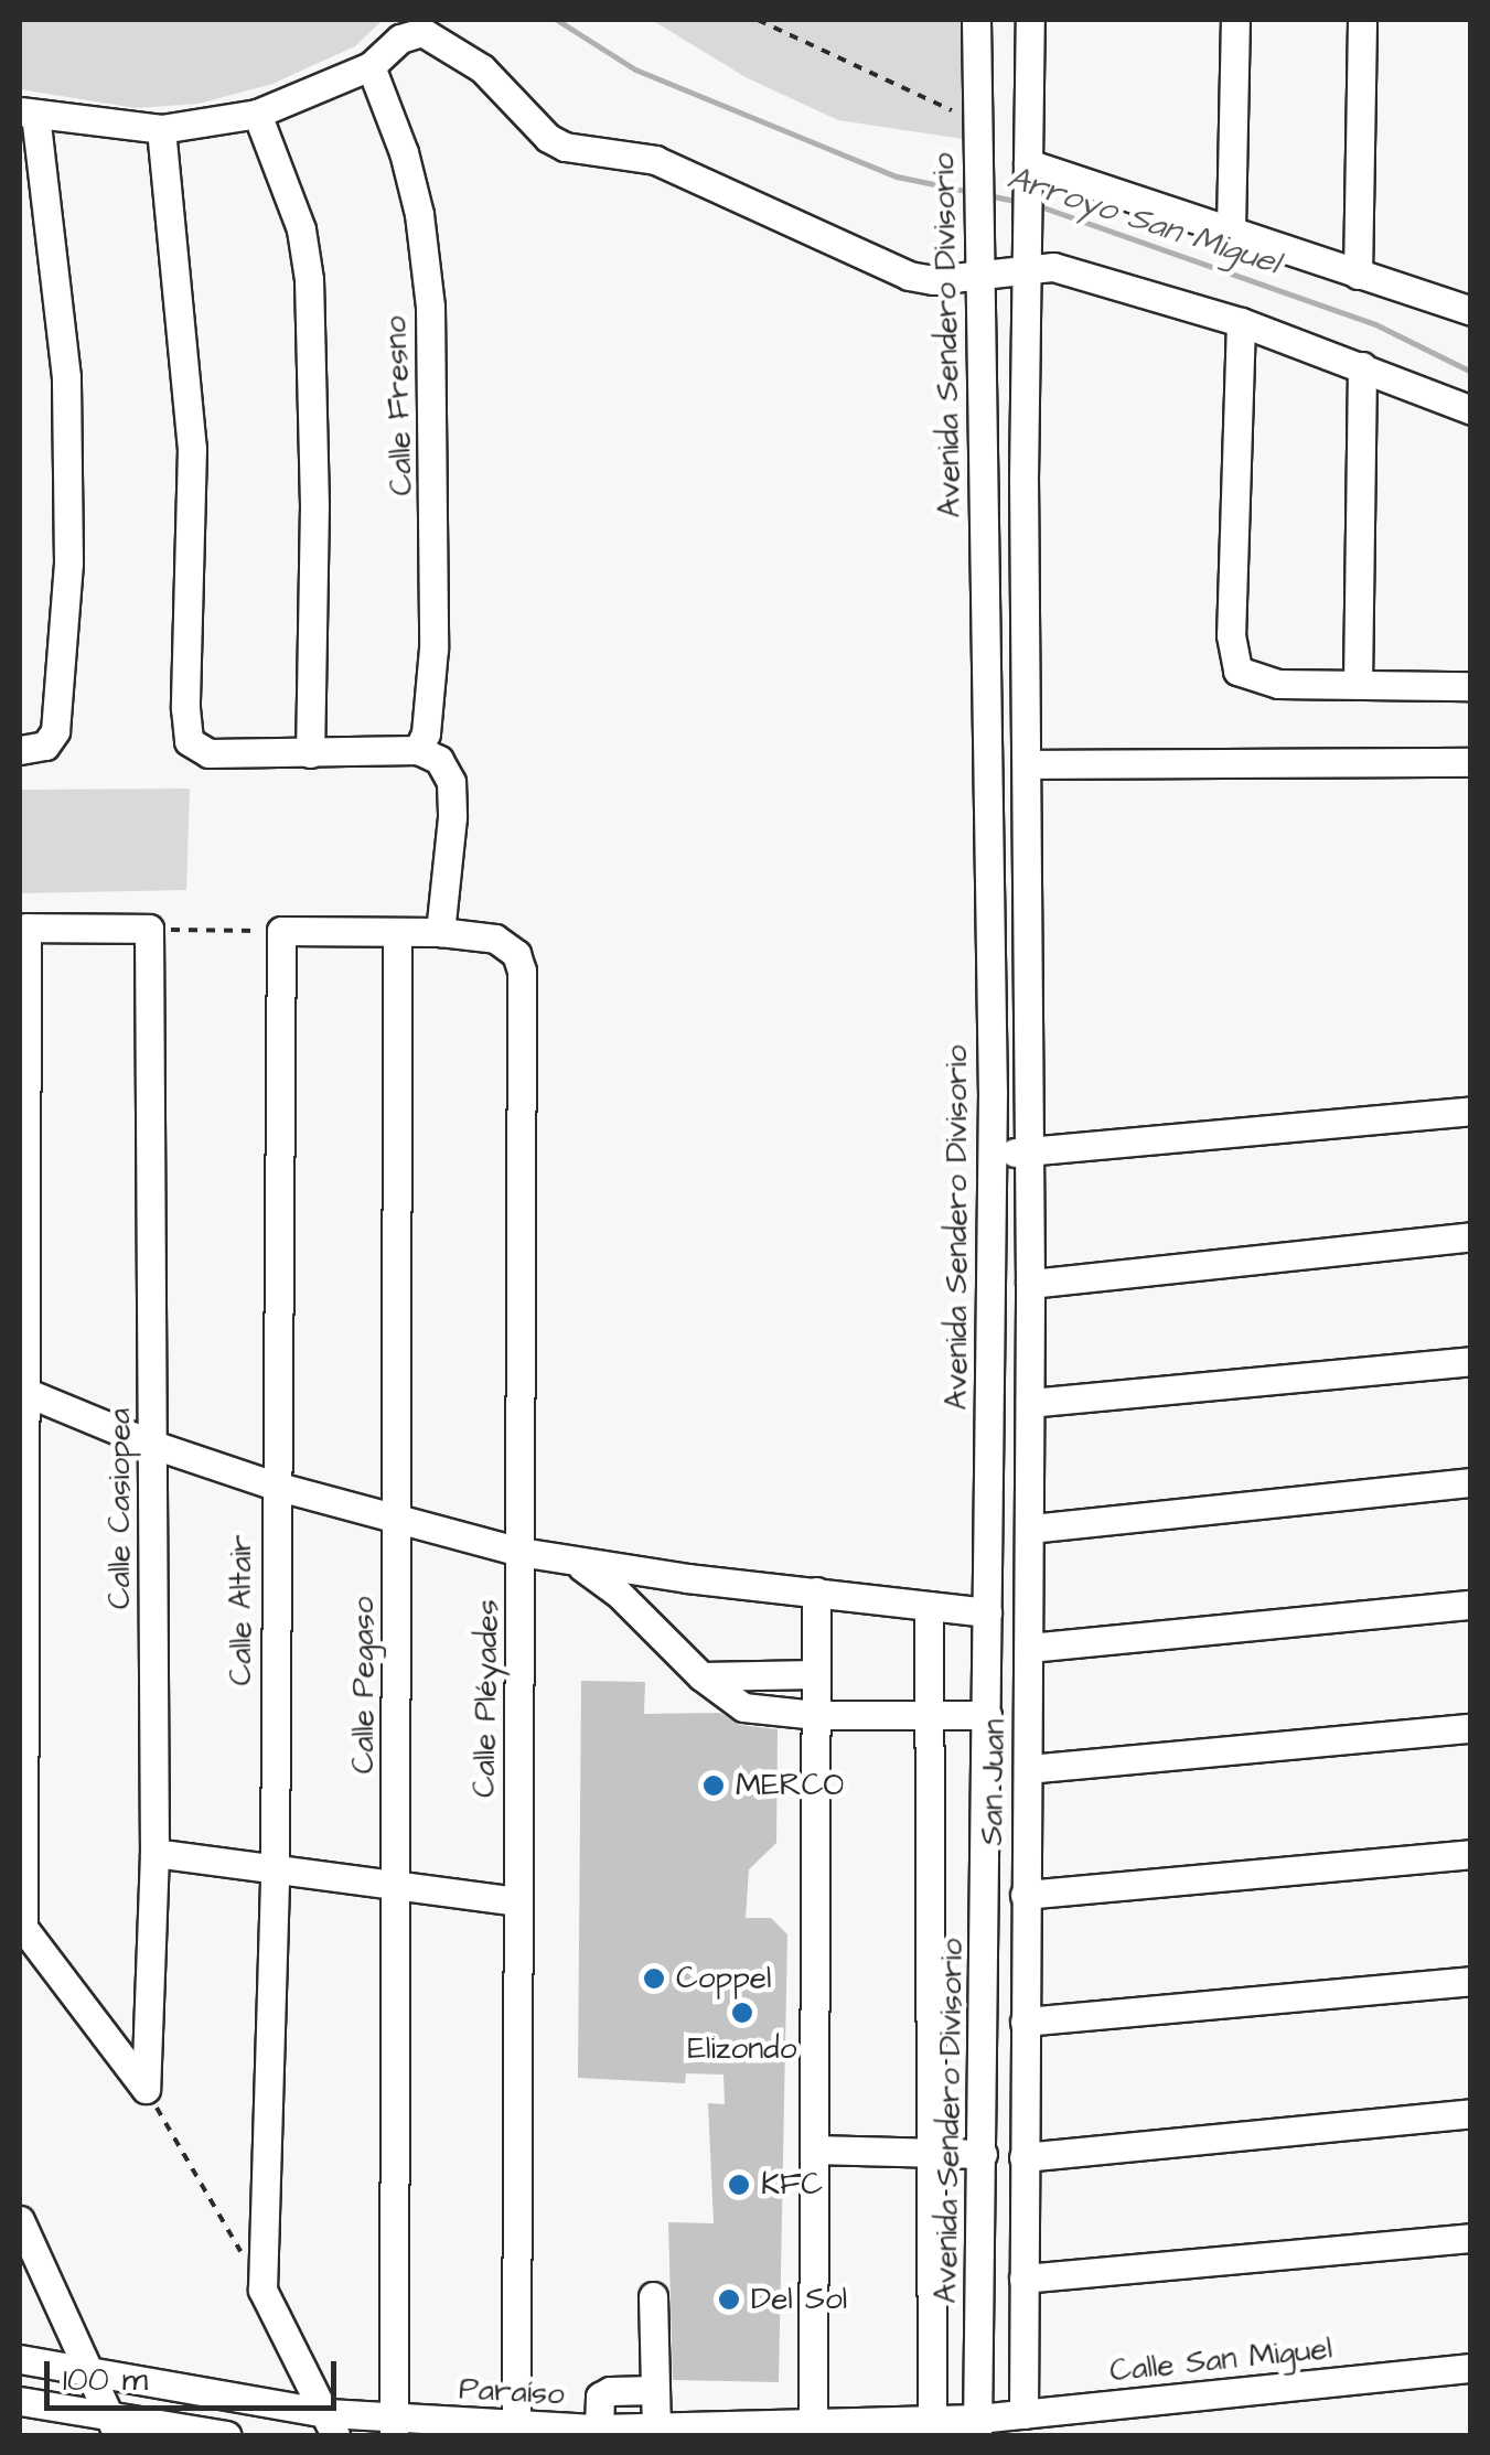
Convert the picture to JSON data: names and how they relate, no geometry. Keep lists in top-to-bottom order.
{
  "streets": {
    "street": [
      "Avenida Sendero Divisorio",
      "Calle Fresno",
      "Calle Casiopea",
      "Calle Altair",
      "Calle Pegaso",
      "Calle Pléyades",
      "San Juan",
      "Calle San Miguel",
      "Paraíso"
    ]
  },
  "crossings": [
    ["Avenida Sendero Divisorio", "Calle San Miguel"],
    ["Avenida Sendero Divisorio", "Paraíso"],
    ["Calle Altair", "Paraíso"],
    ["Calle Pegaso", "Paraíso"],
    ["Calle Pléyades", "Paraíso"],
    ["San Juan", "Calle San Miguel"],
    ["Calle San Miguel", "Paraíso"]
  ],
  "water": ["Arroyo San Miguel"],
  "places": [
    "MERCO",
    "Coppel",
    "Elizondo",
    "KFC",
    "Del Sol"
  ],
  "scale_bar": "100 m"
}
